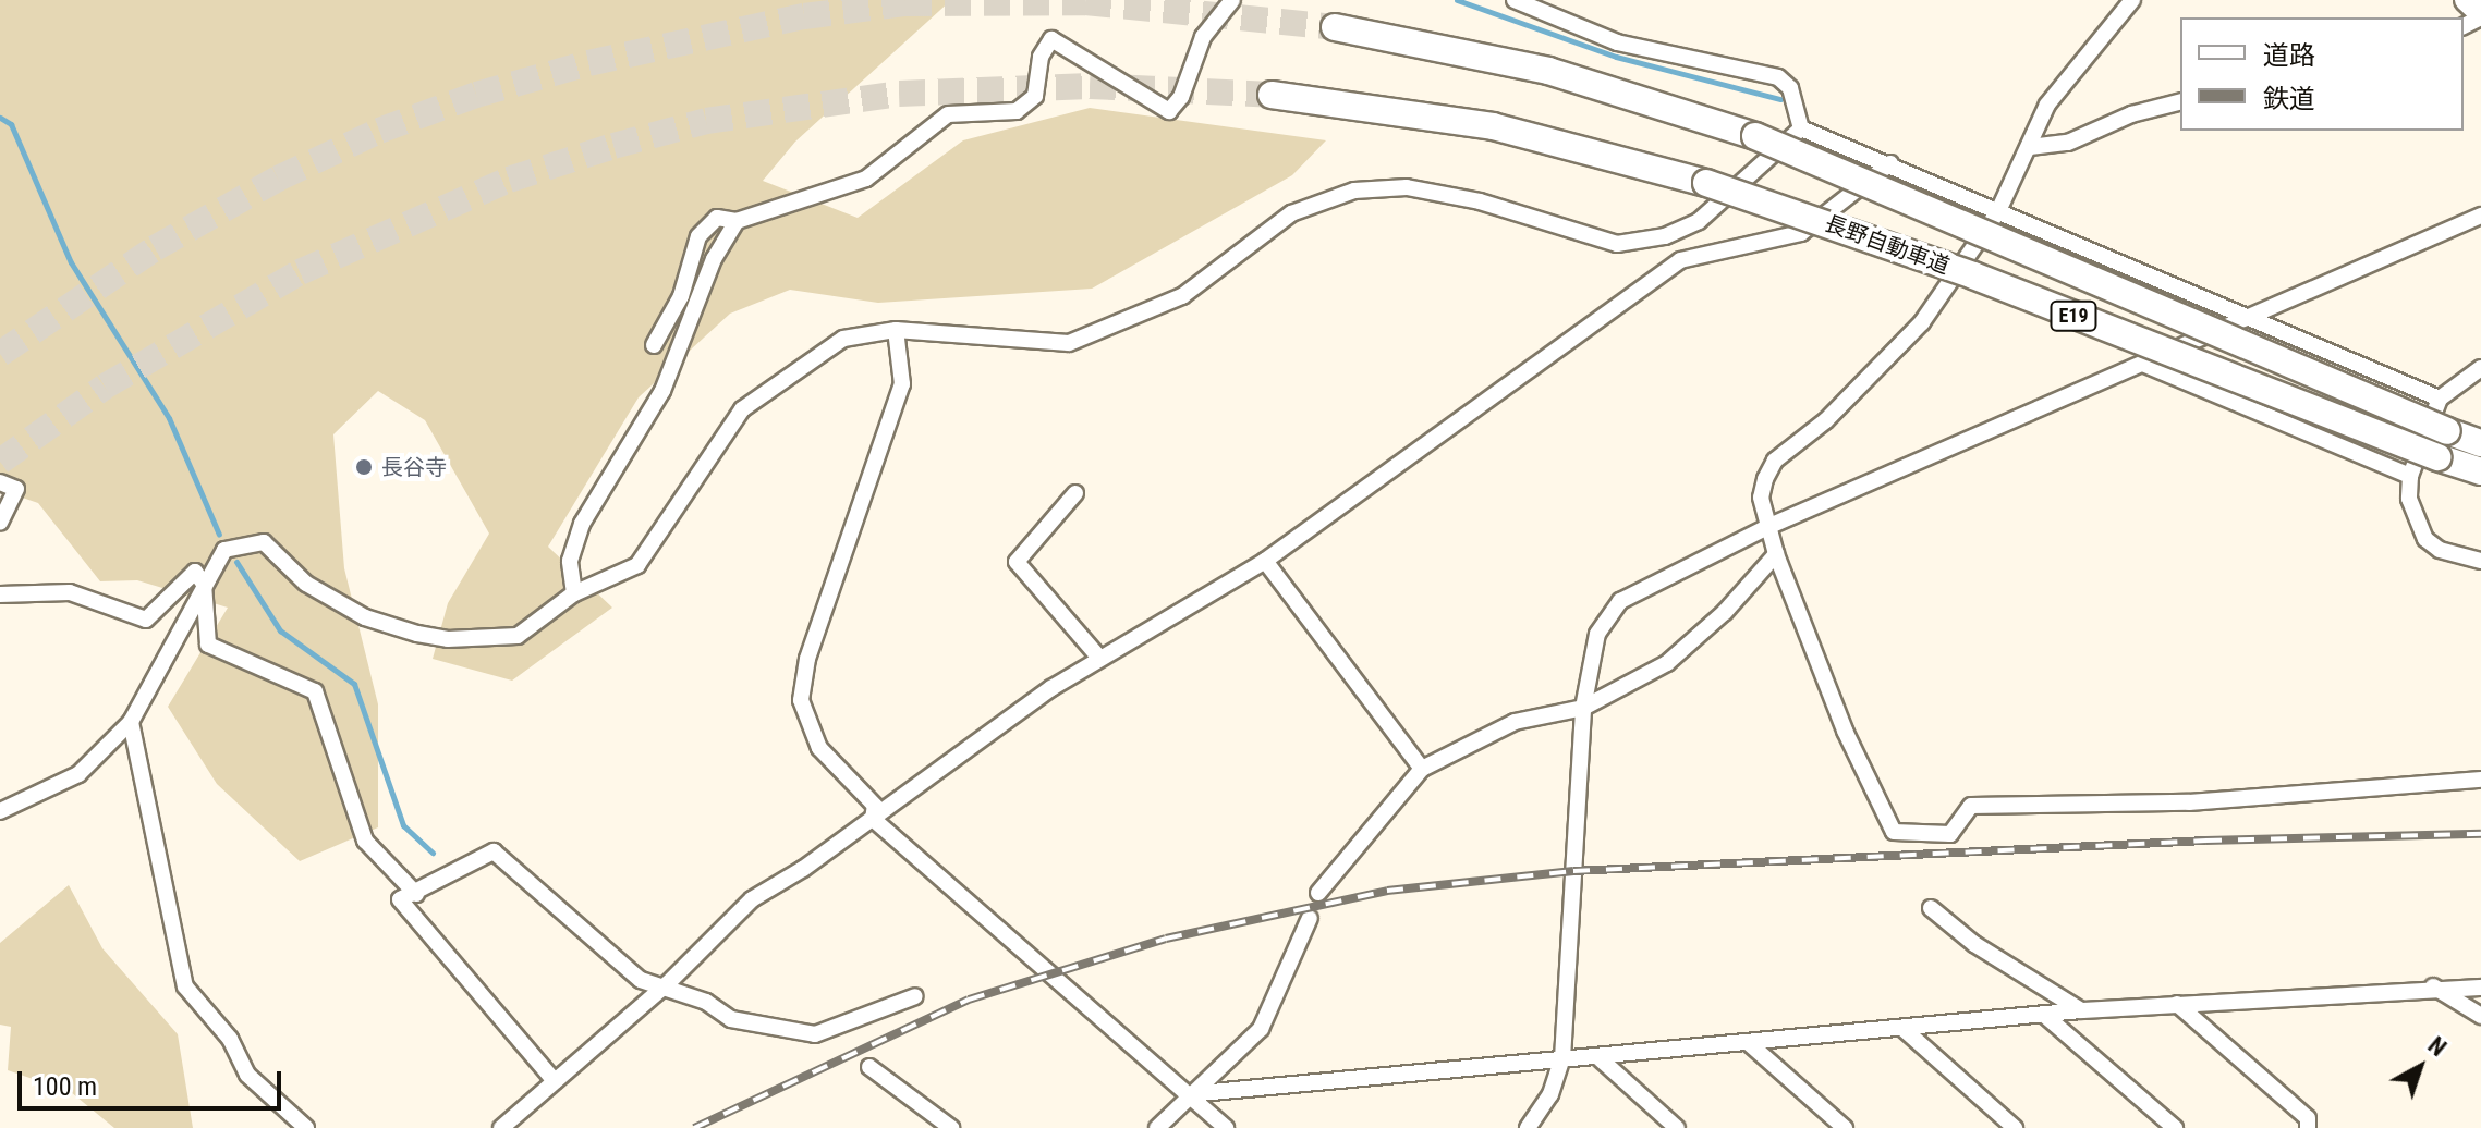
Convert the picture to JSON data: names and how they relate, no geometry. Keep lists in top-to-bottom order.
{
  "streets": {
    "highway": ["長野自動車道", "E19"]
  },
  "places": ["長谷寺"],
  "legend": ["道路", "鉄道"],
  "scale_bar": "100 m",
  "north": "top right"
}
